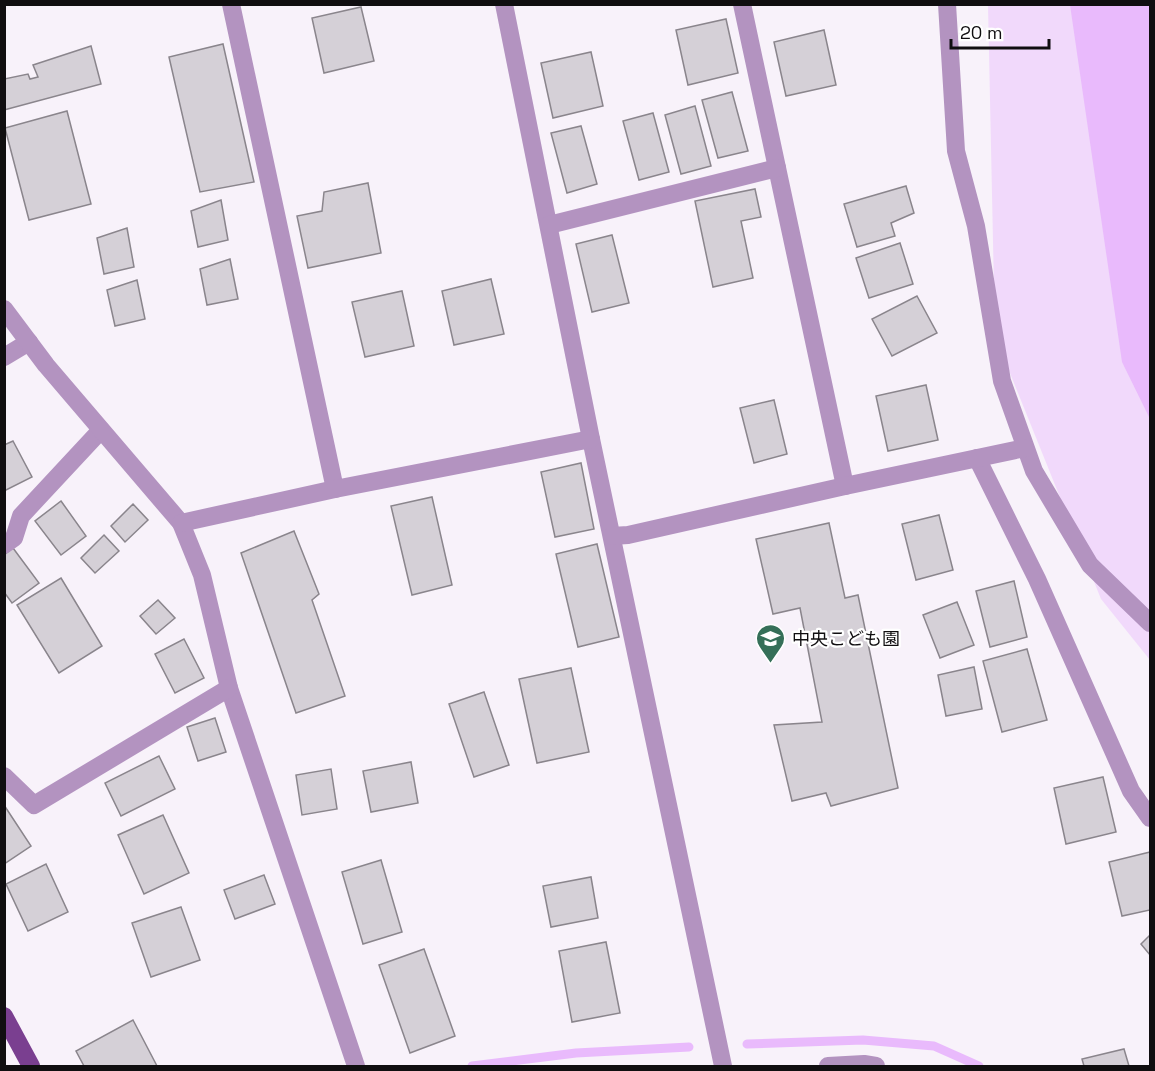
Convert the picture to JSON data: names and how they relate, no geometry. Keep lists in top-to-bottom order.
{
  "places": {
    "school or university": ["中央こども園"]
  },
  "scale_bar": "20 m"
}
